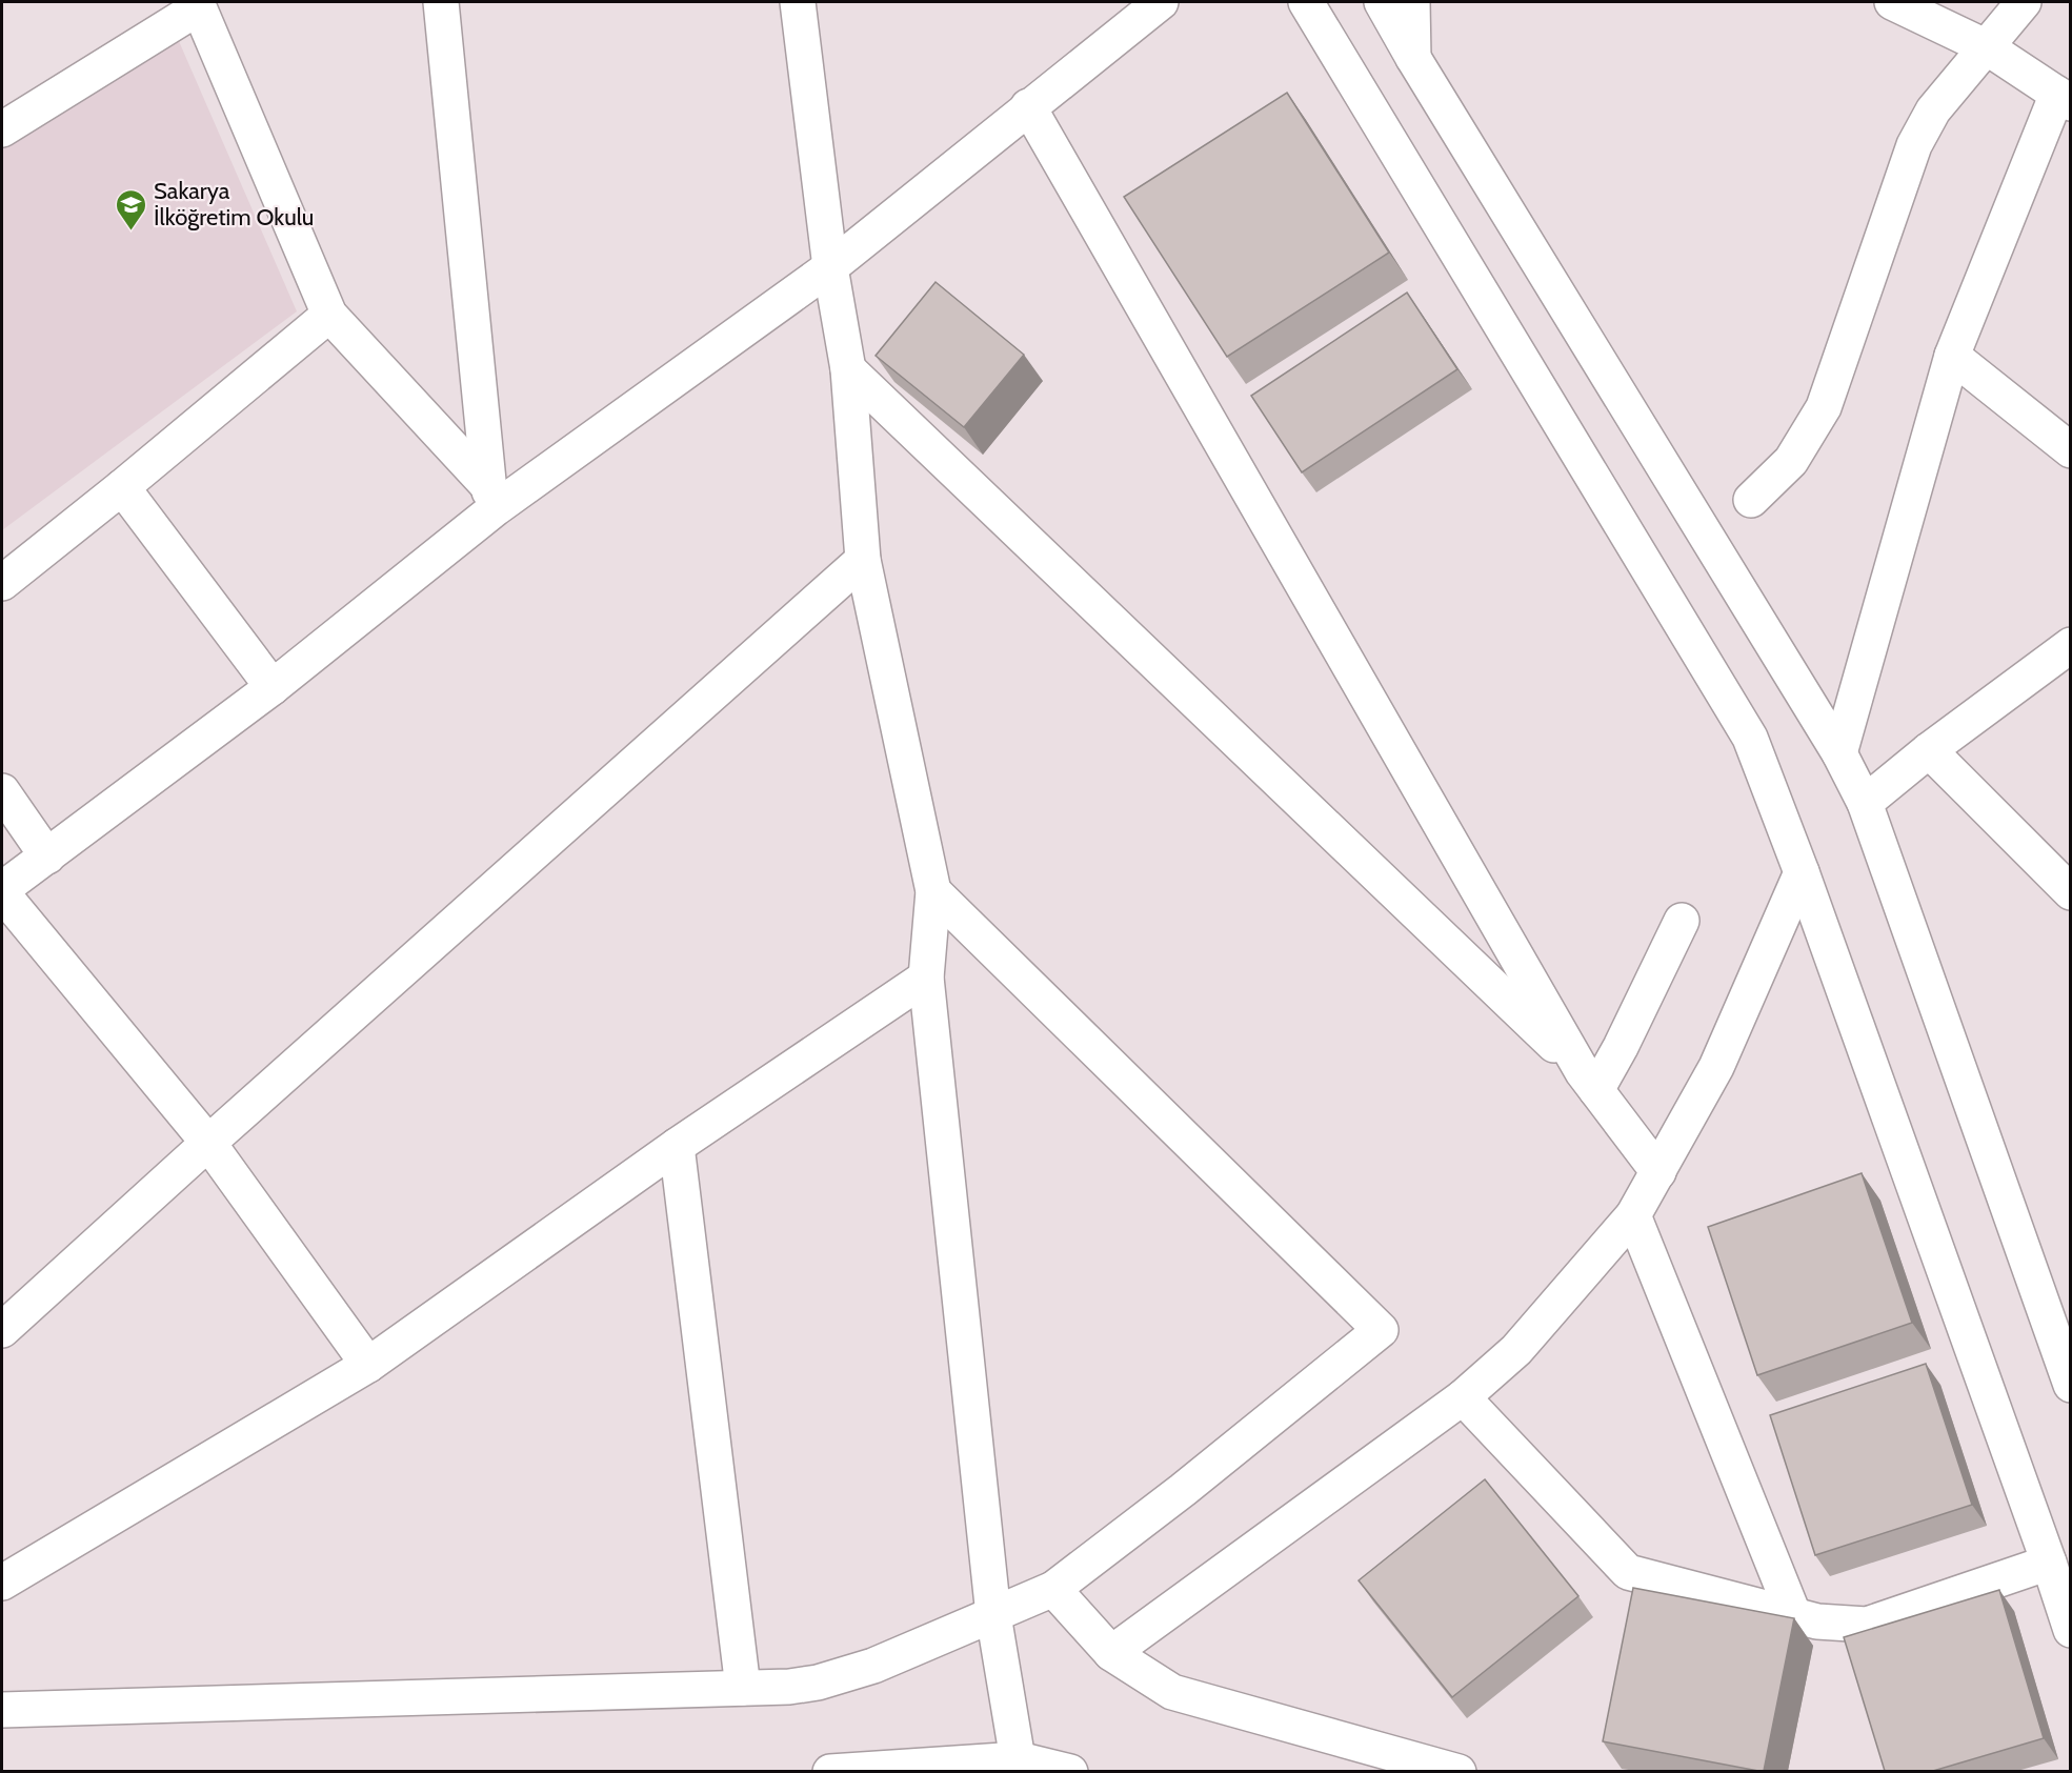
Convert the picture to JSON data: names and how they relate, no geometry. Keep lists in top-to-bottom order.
{
  "places": {
    "school or university": ["Sakarya İlköğretim Okulu"]
  }
}
